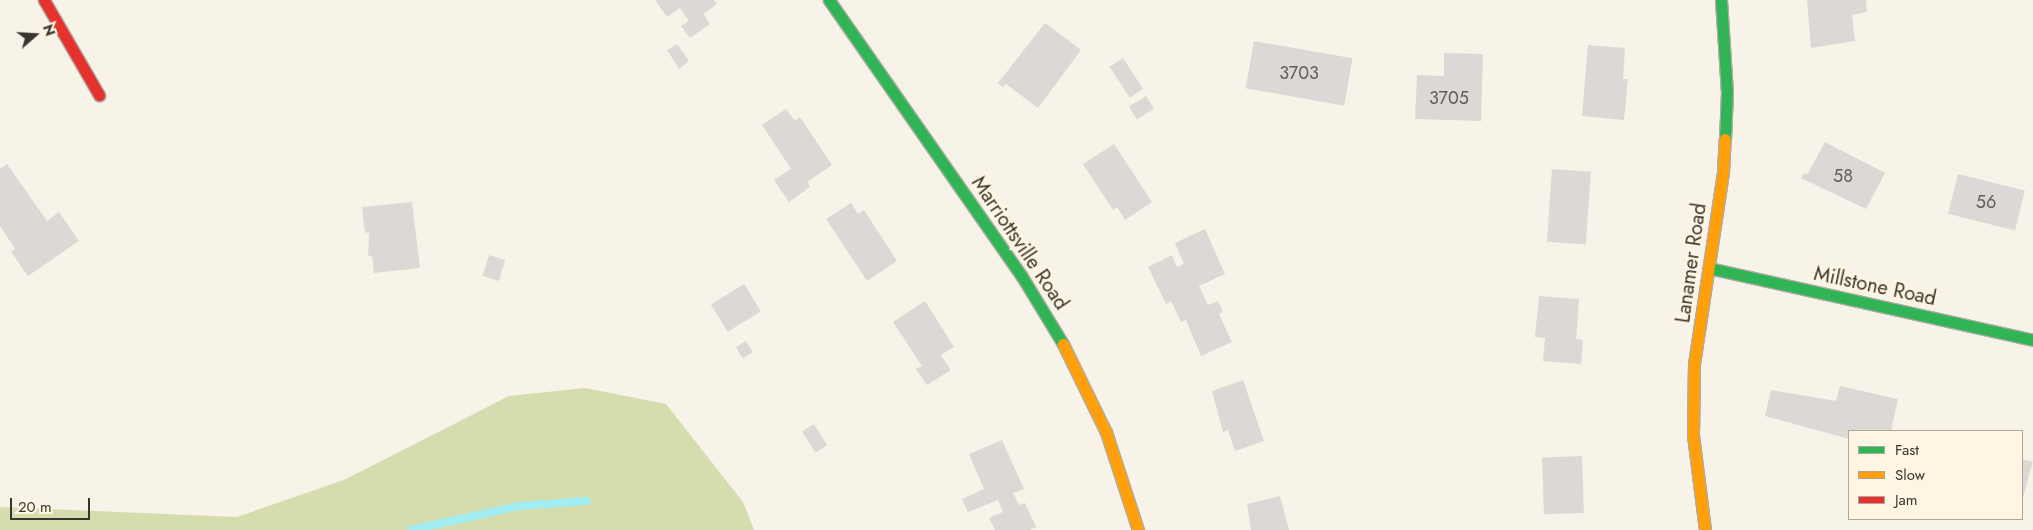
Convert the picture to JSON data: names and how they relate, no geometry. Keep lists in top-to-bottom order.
{
  "streets": {
    "street": ["Marriottsville Road", "Lanamer Road", "Millstone Road"]
  },
  "crossings": [
    ["Lanamer Road", "Millstone Road"]
  ],
  "house_numbers": [
    "3703",
    "3705",
    "58",
    "56"
  ],
  "legend": ["Fast", "Slow", "Jam"],
  "scale_bar": "20 m",
  "north": "right"
}
